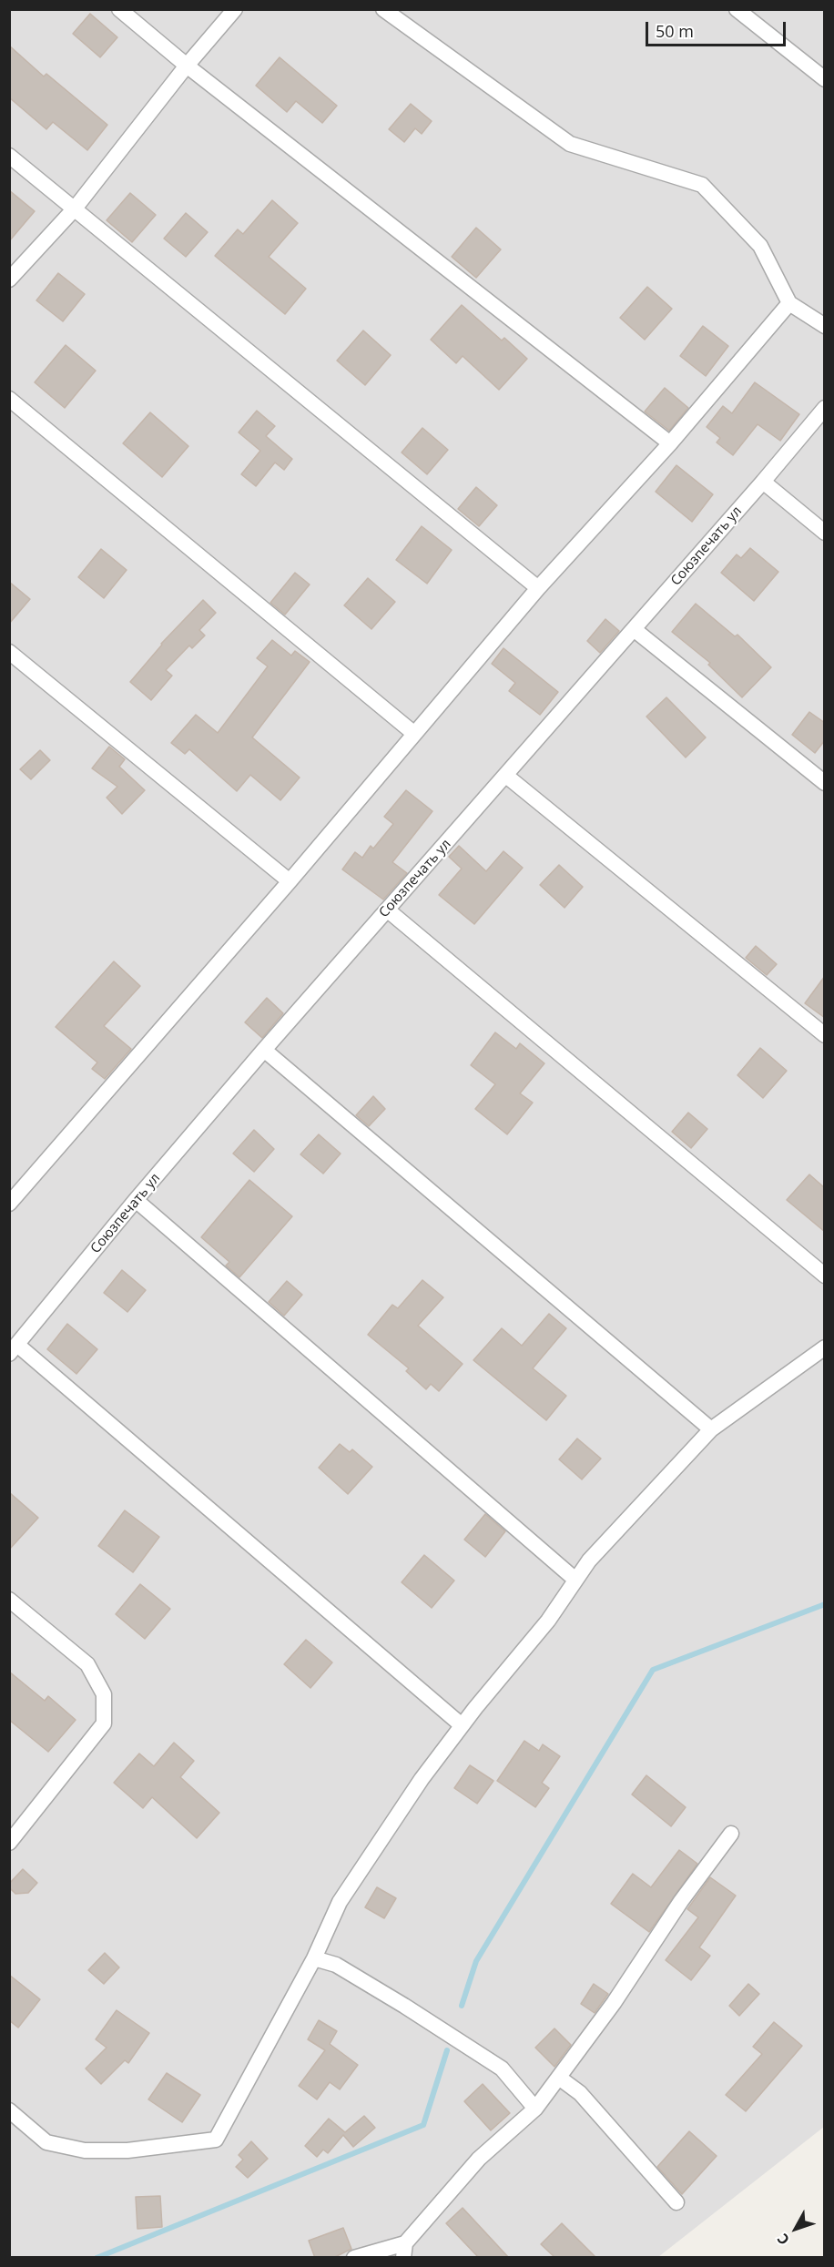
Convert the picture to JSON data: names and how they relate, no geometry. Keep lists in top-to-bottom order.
{
  "streets": {
    "street": ["Союзпечать ул"]
  },
  "scale_bar": "50 m",
  "north": "bottom left"
}
